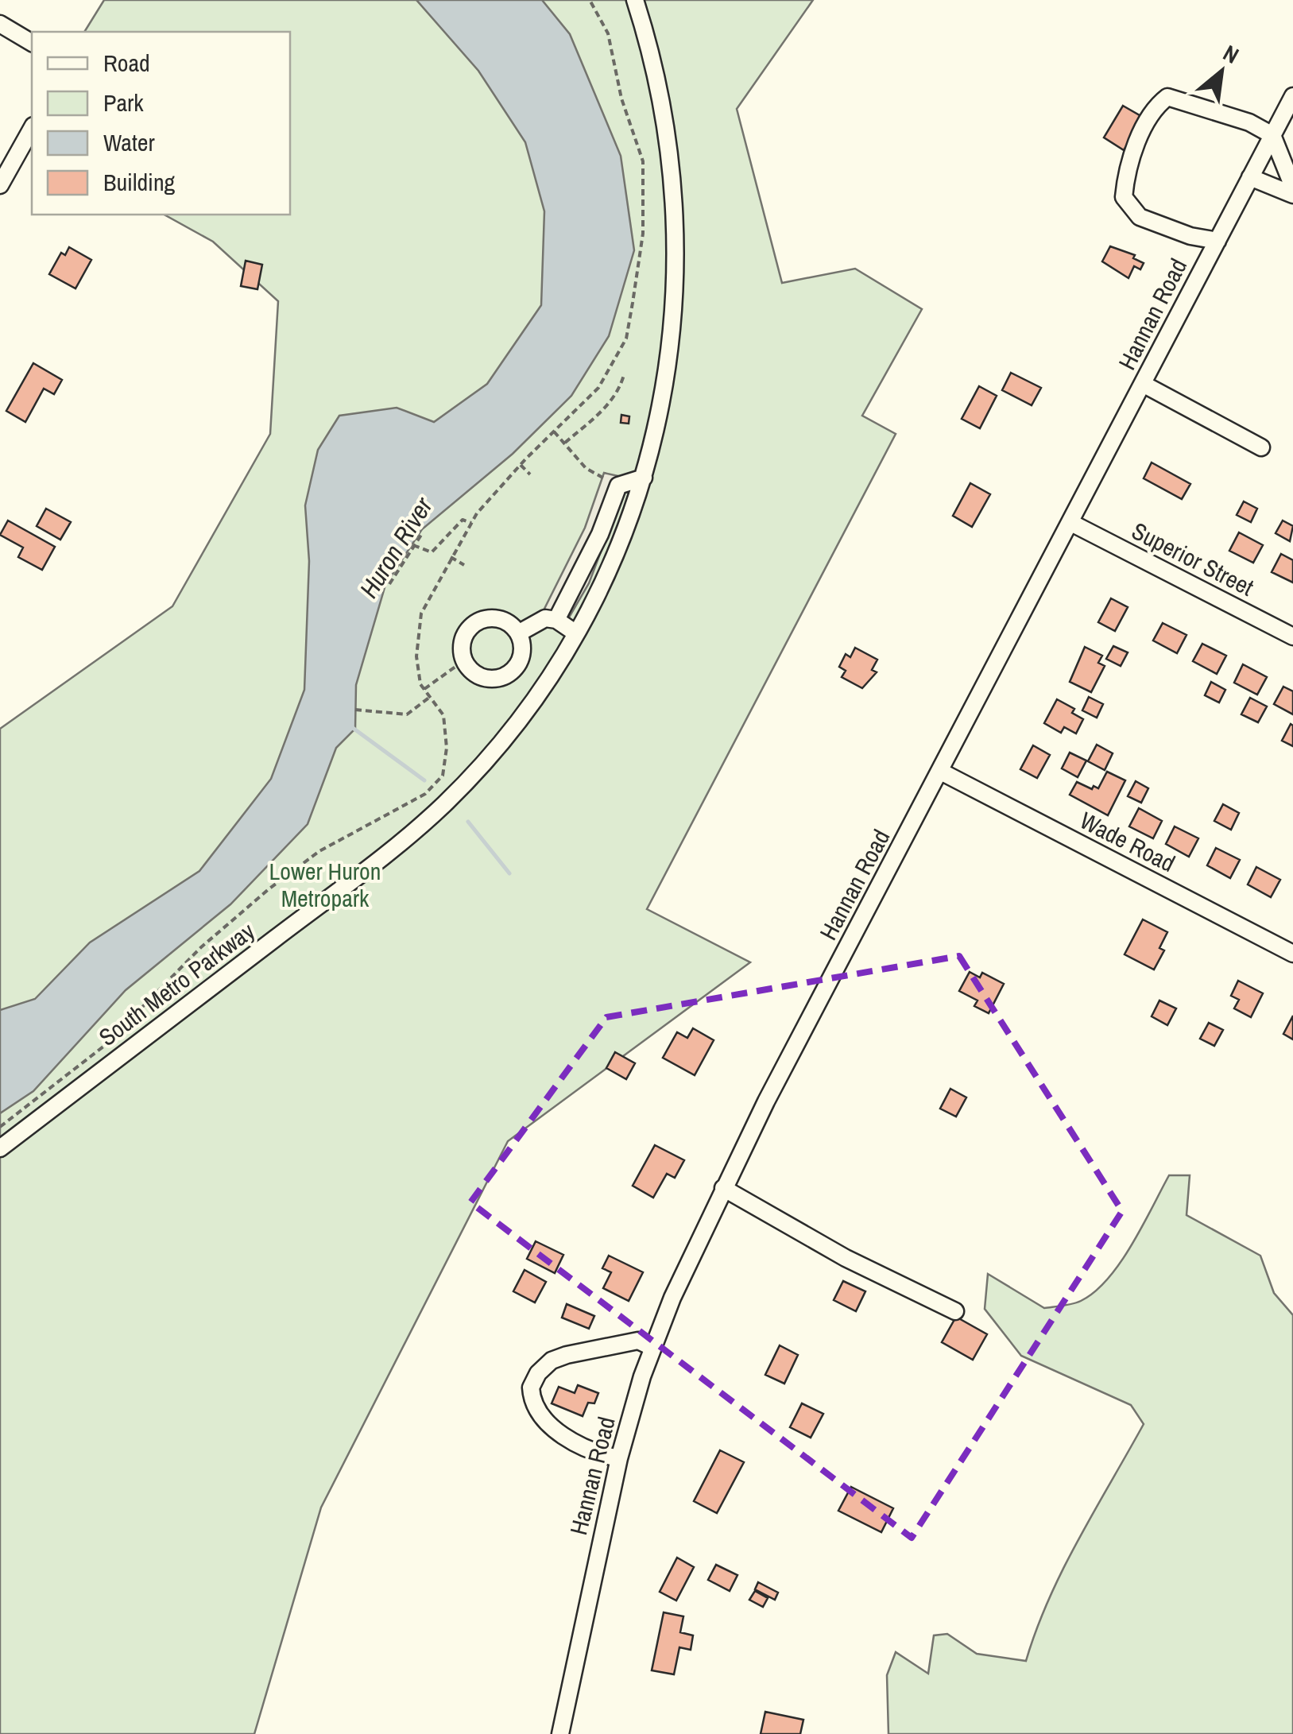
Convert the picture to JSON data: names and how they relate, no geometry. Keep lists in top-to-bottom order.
{
  "streets": {
    "street": [
      "Hannan Road",
      "Superior Street",
      "Wade Road",
      "South Metro Parkway"
    ]
  },
  "crossings": [
    ["Hannan Road", "Superior Street"],
    ["Hannan Road", "Wade Road"]
  ],
  "water": ["Huron River"],
  "parks": ["Lower Huron Metropark"],
  "legend": [
    "Road",
    "Park",
    "Water",
    "Building"
  ],
  "north": "top right"
}
